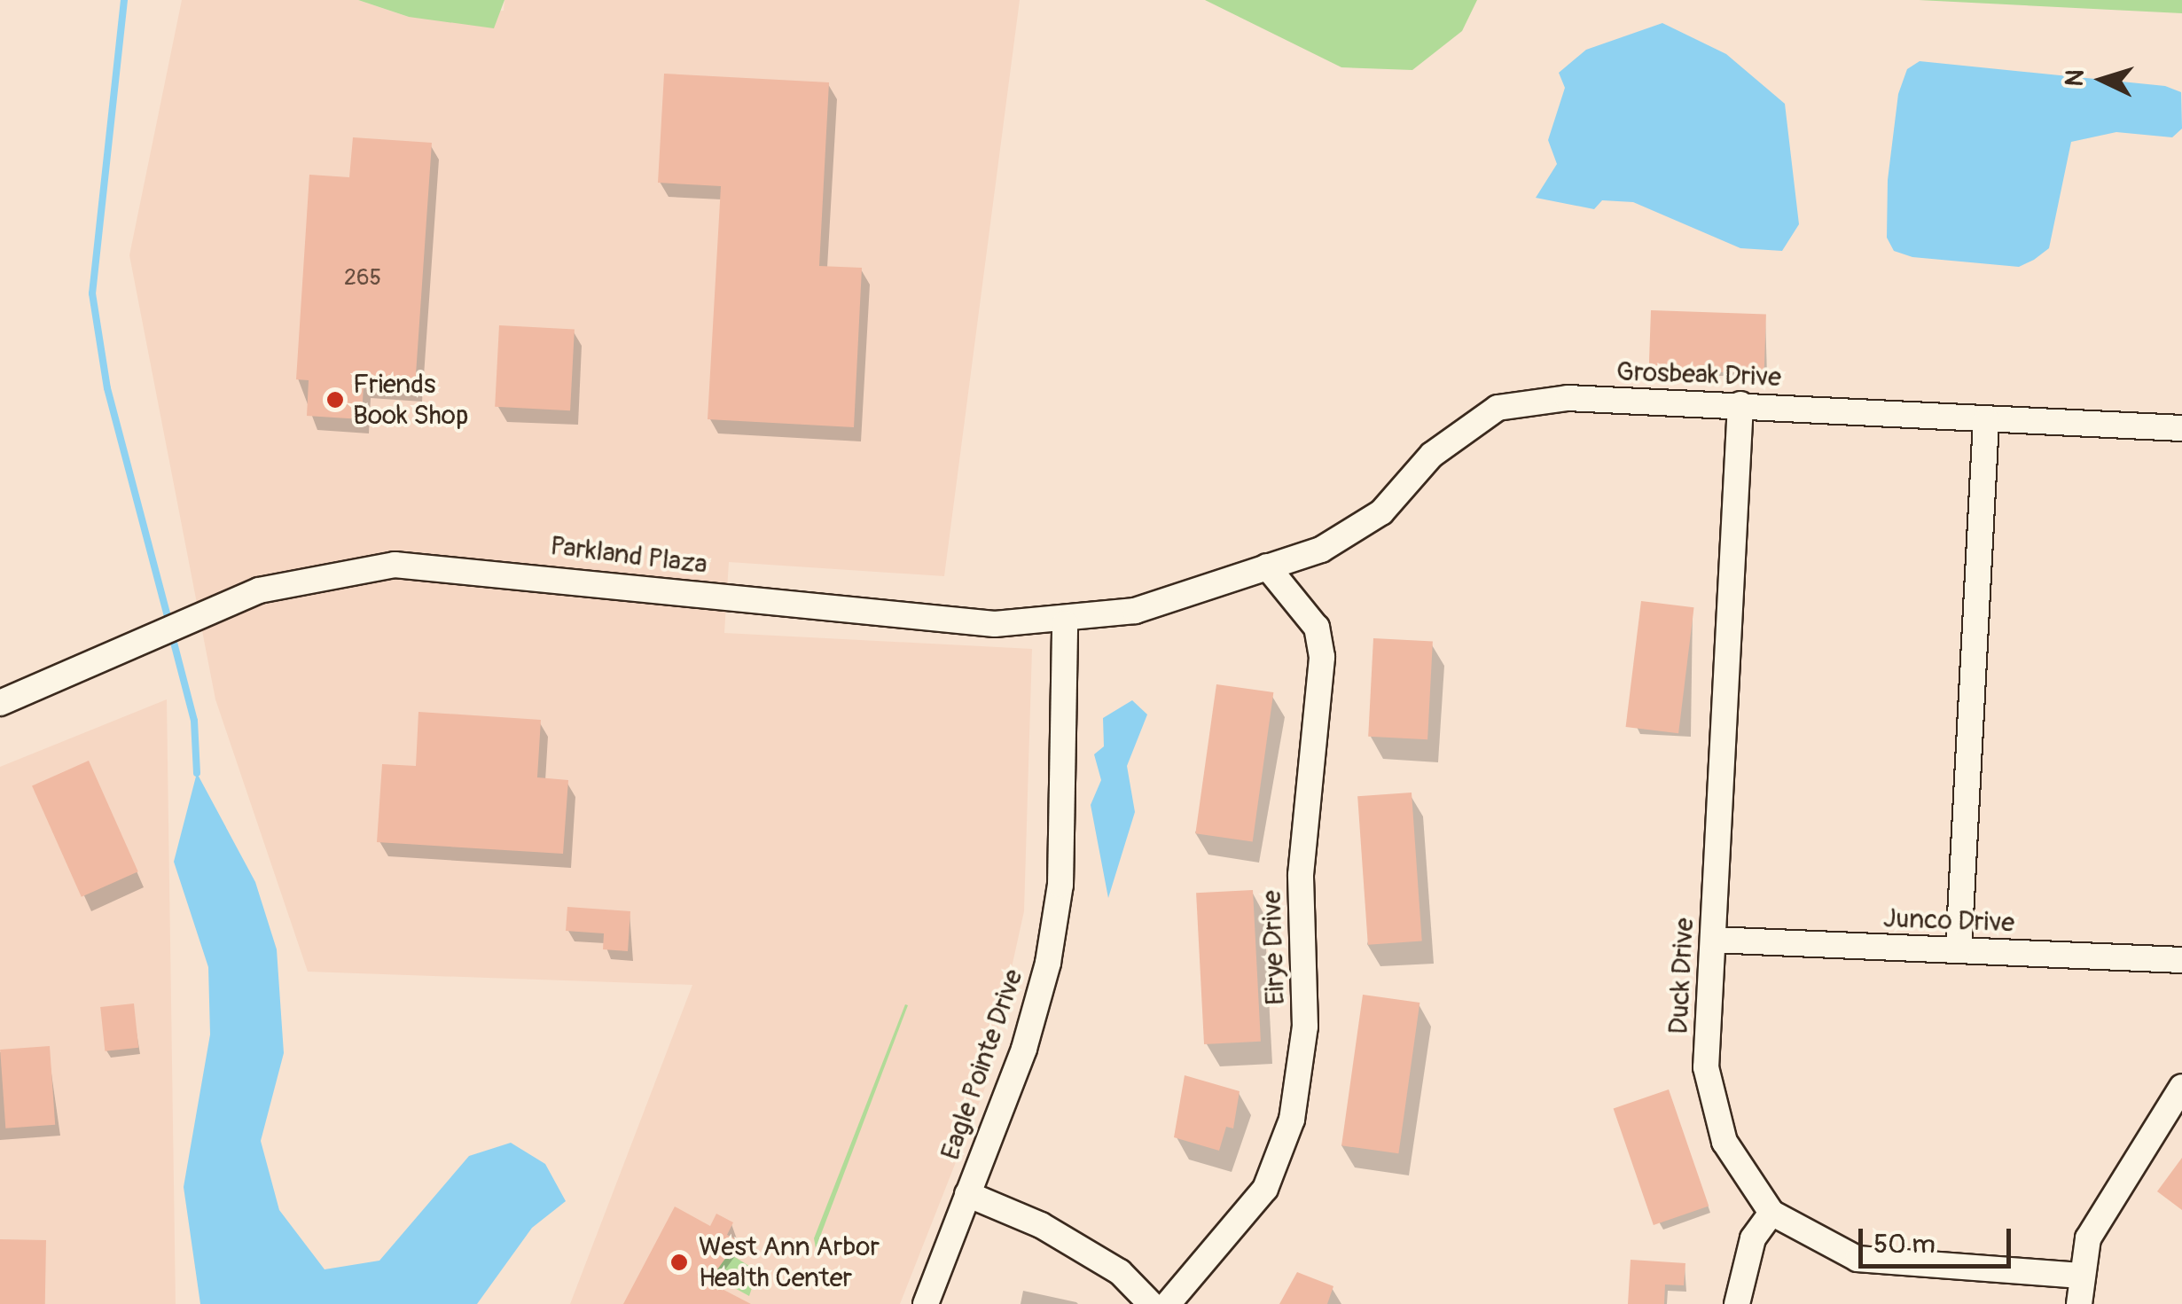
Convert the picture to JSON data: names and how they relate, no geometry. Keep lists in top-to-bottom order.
{
  "streets": {
    "street": [
      "Grosbeak Drive",
      "Parkland Plaza",
      "Junco Drive",
      "Eirye Drive",
      "Duck Drive",
      "Eagle Pointe Drive"
    ]
  },
  "crossings": [
    ["Grosbeak Drive", "Parkland Plaza"],
    ["Grosbeak Drive", "Eirye Drive"],
    ["Grosbeak Drive", "Duck Drive"],
    ["Parkland Plaza", "Eirye Drive"],
    ["Parkland Plaza", "Eagle Pointe Drive"],
    ["Junco Drive", "Duck Drive"]
  ],
  "places": ["Friends Book Shop", "West Ann Arbor Health Center"],
  "house_numbers": ["265"],
  "scale_bar": "50 m",
  "north": "left"
}
